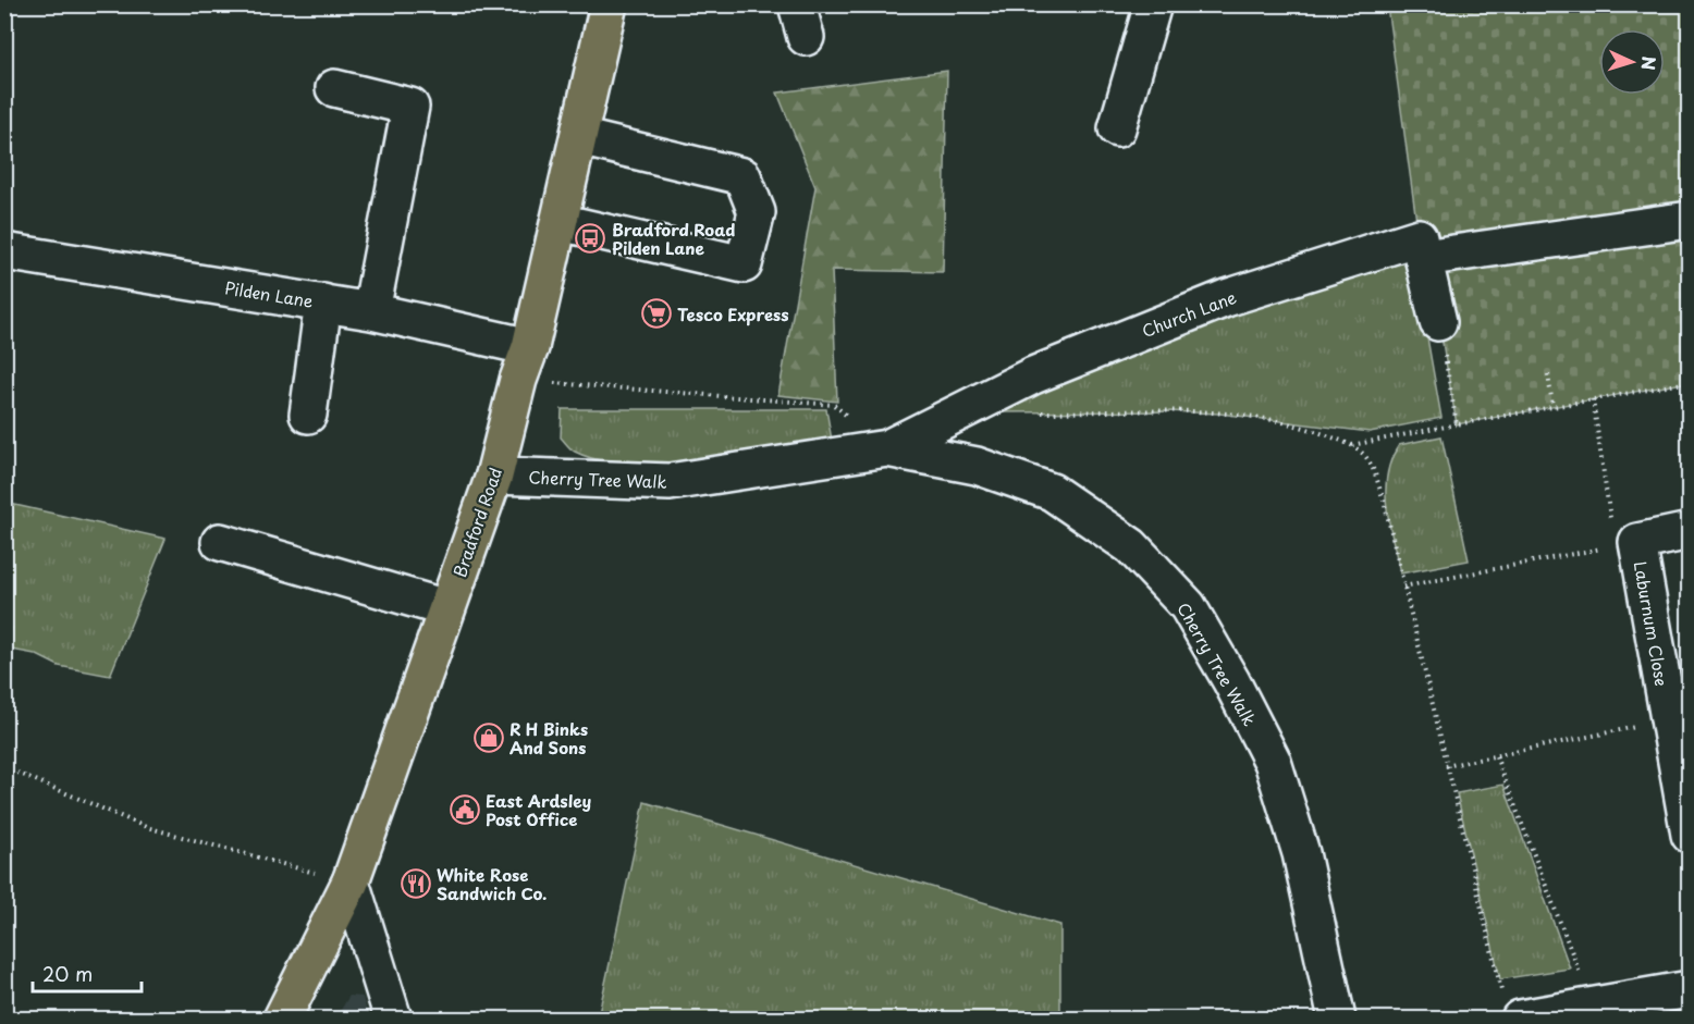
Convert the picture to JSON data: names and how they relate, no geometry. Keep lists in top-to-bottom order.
{
  "streets": {
    "main road": ["Bradford Road"],
    "street": [
      "Pilden Lane",
      "Church Lane",
      "Cherry Tree Walk",
      "Laburnum Close"
    ]
  },
  "crossings": [
    ["Pilden Lane", "Bradford Road"],
    ["Church Lane", "Cherry Tree Walk"],
    ["Cherry Tree Walk", "Bradford Road"]
  ],
  "places": {
    "bus stop": ["Bradford Road Pilden Lane"],
    "supermarket": ["Tesco Express"],
    "shop": ["R H Binks And Sons"],
    "public building": ["East Ardsley Post Office"],
    "restaurant": ["White Rose Sandwich Co."]
  },
  "scale_bar": "20 m",
  "north": "right"
}
